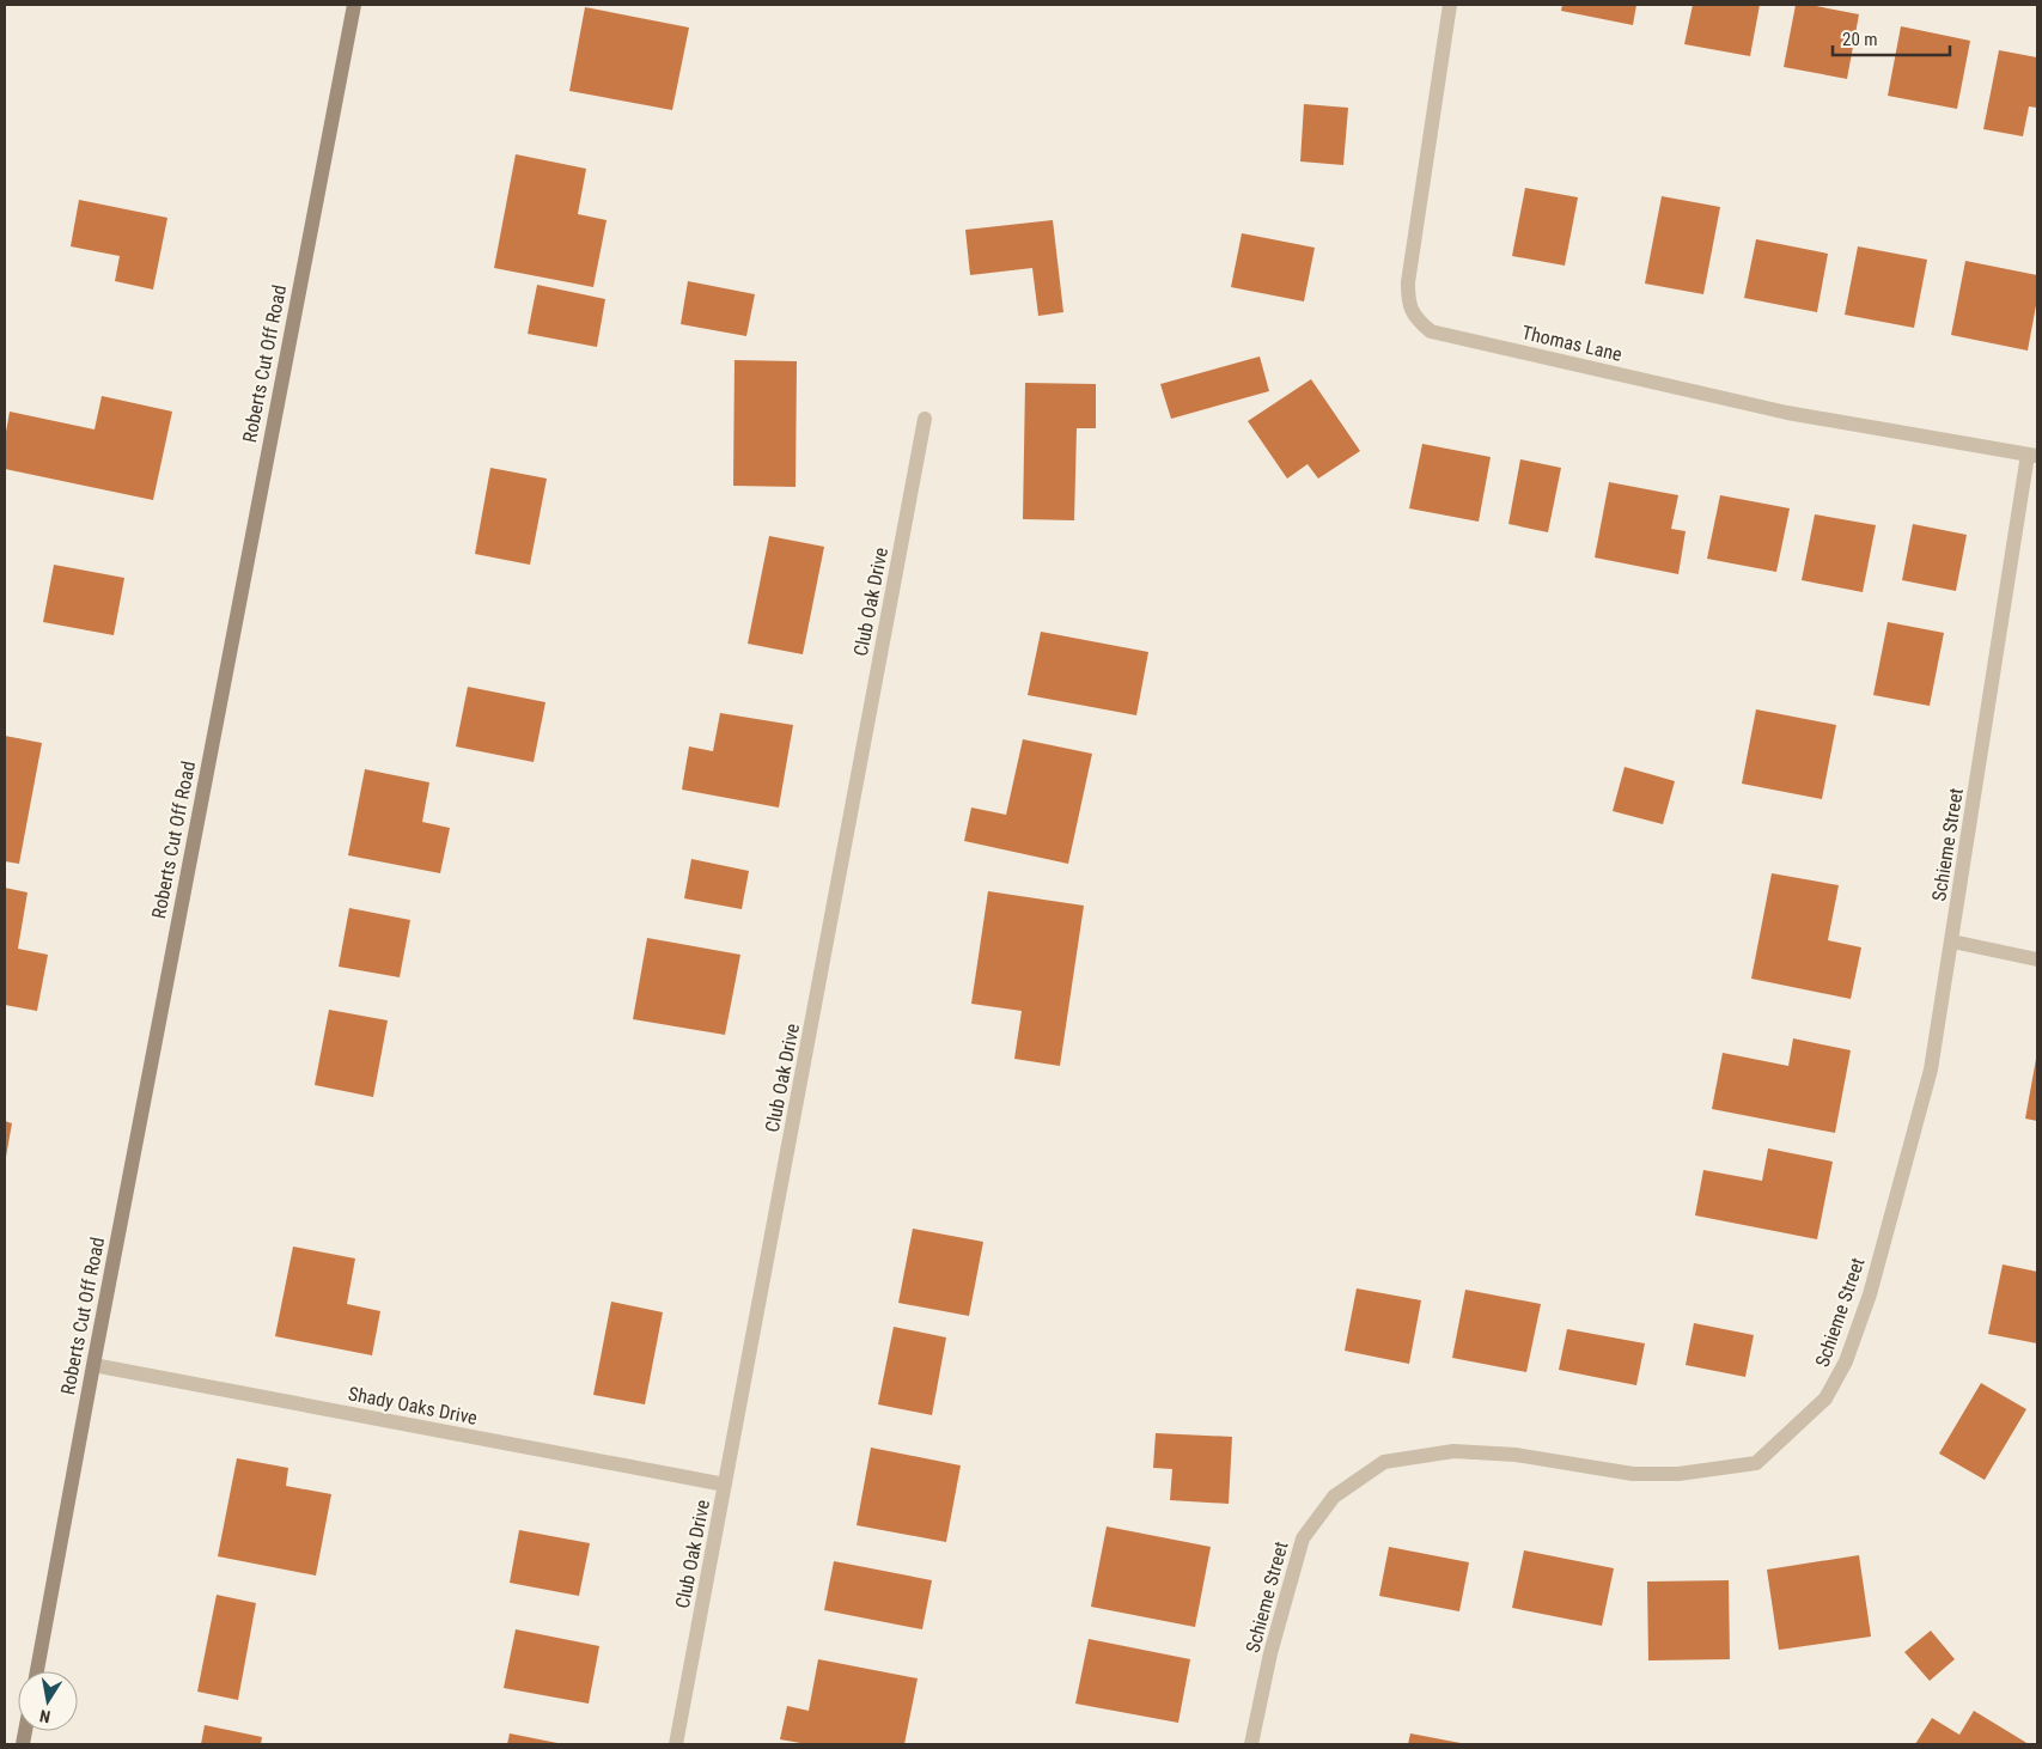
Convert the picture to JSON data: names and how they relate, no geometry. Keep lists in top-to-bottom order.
{
  "streets": {
    "street": [
      "Thomas Lane",
      "Roberts Cut Off Road",
      "Club Oak Drive",
      "Schieme Street",
      "Shady Oaks Drive"
    ]
  },
  "crossings": [
    ["Thomas Lane", "Schieme Street"],
    ["Roberts Cut Off Road", "Shady Oaks Drive"],
    ["Club Oak Drive", "Shady Oaks Drive"]
  ],
  "scale_bar": "20 m",
  "north": "bottom"
}
